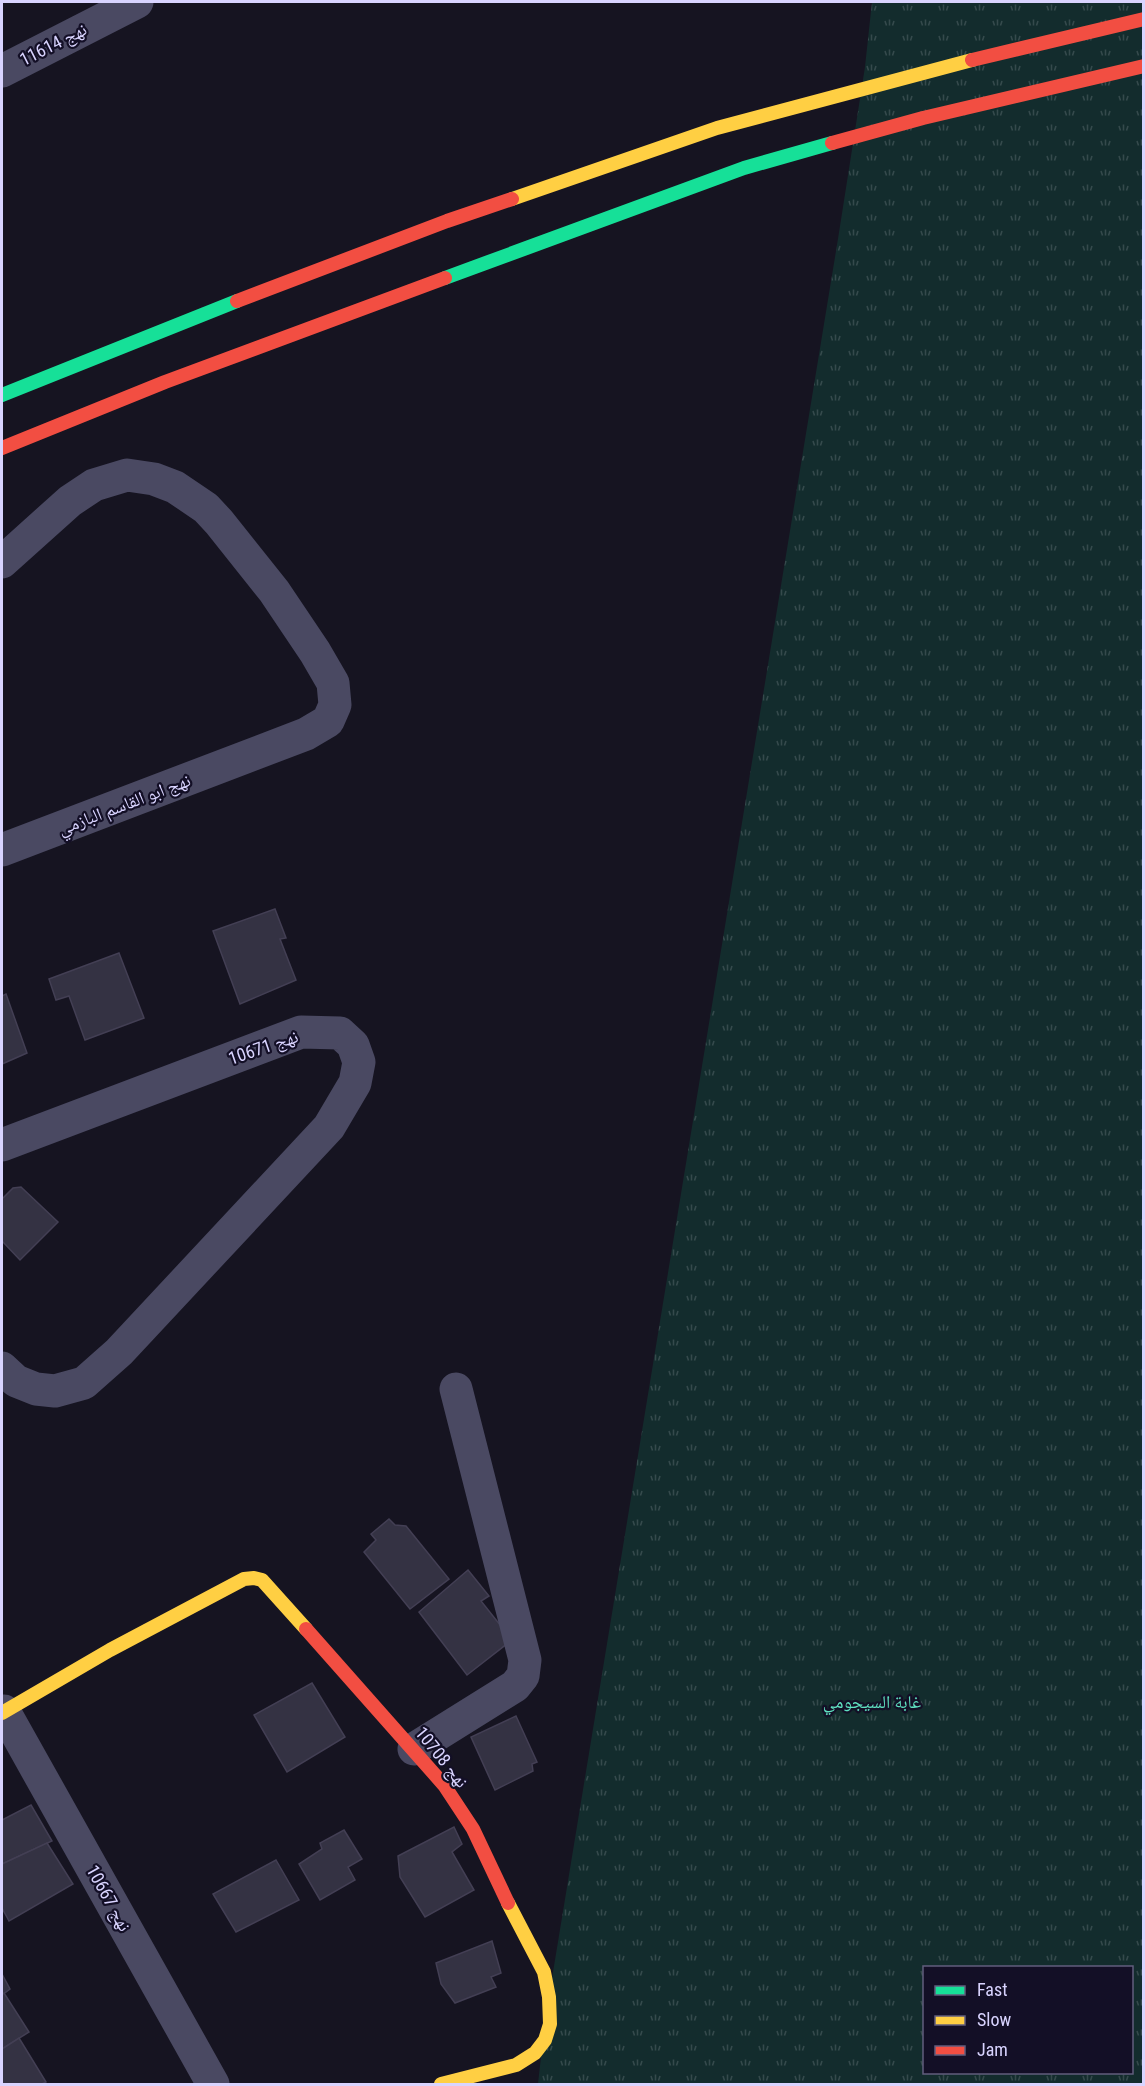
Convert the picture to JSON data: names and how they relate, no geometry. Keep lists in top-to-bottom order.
{
  "streets": {
    "main road": ["نهج 10708"],
    "street": [
      "نهج 11614",
      "نهج ابو القاسم البازمي",
      "نهج 10671",
      "نهج 10667"
    ]
  },
  "crossings": [
    ["نهج 10708", "نهج 10667"]
  ],
  "parks": ["غابة السيجومي"],
  "legend": ["Fast", "Slow", "Jam"]
}
